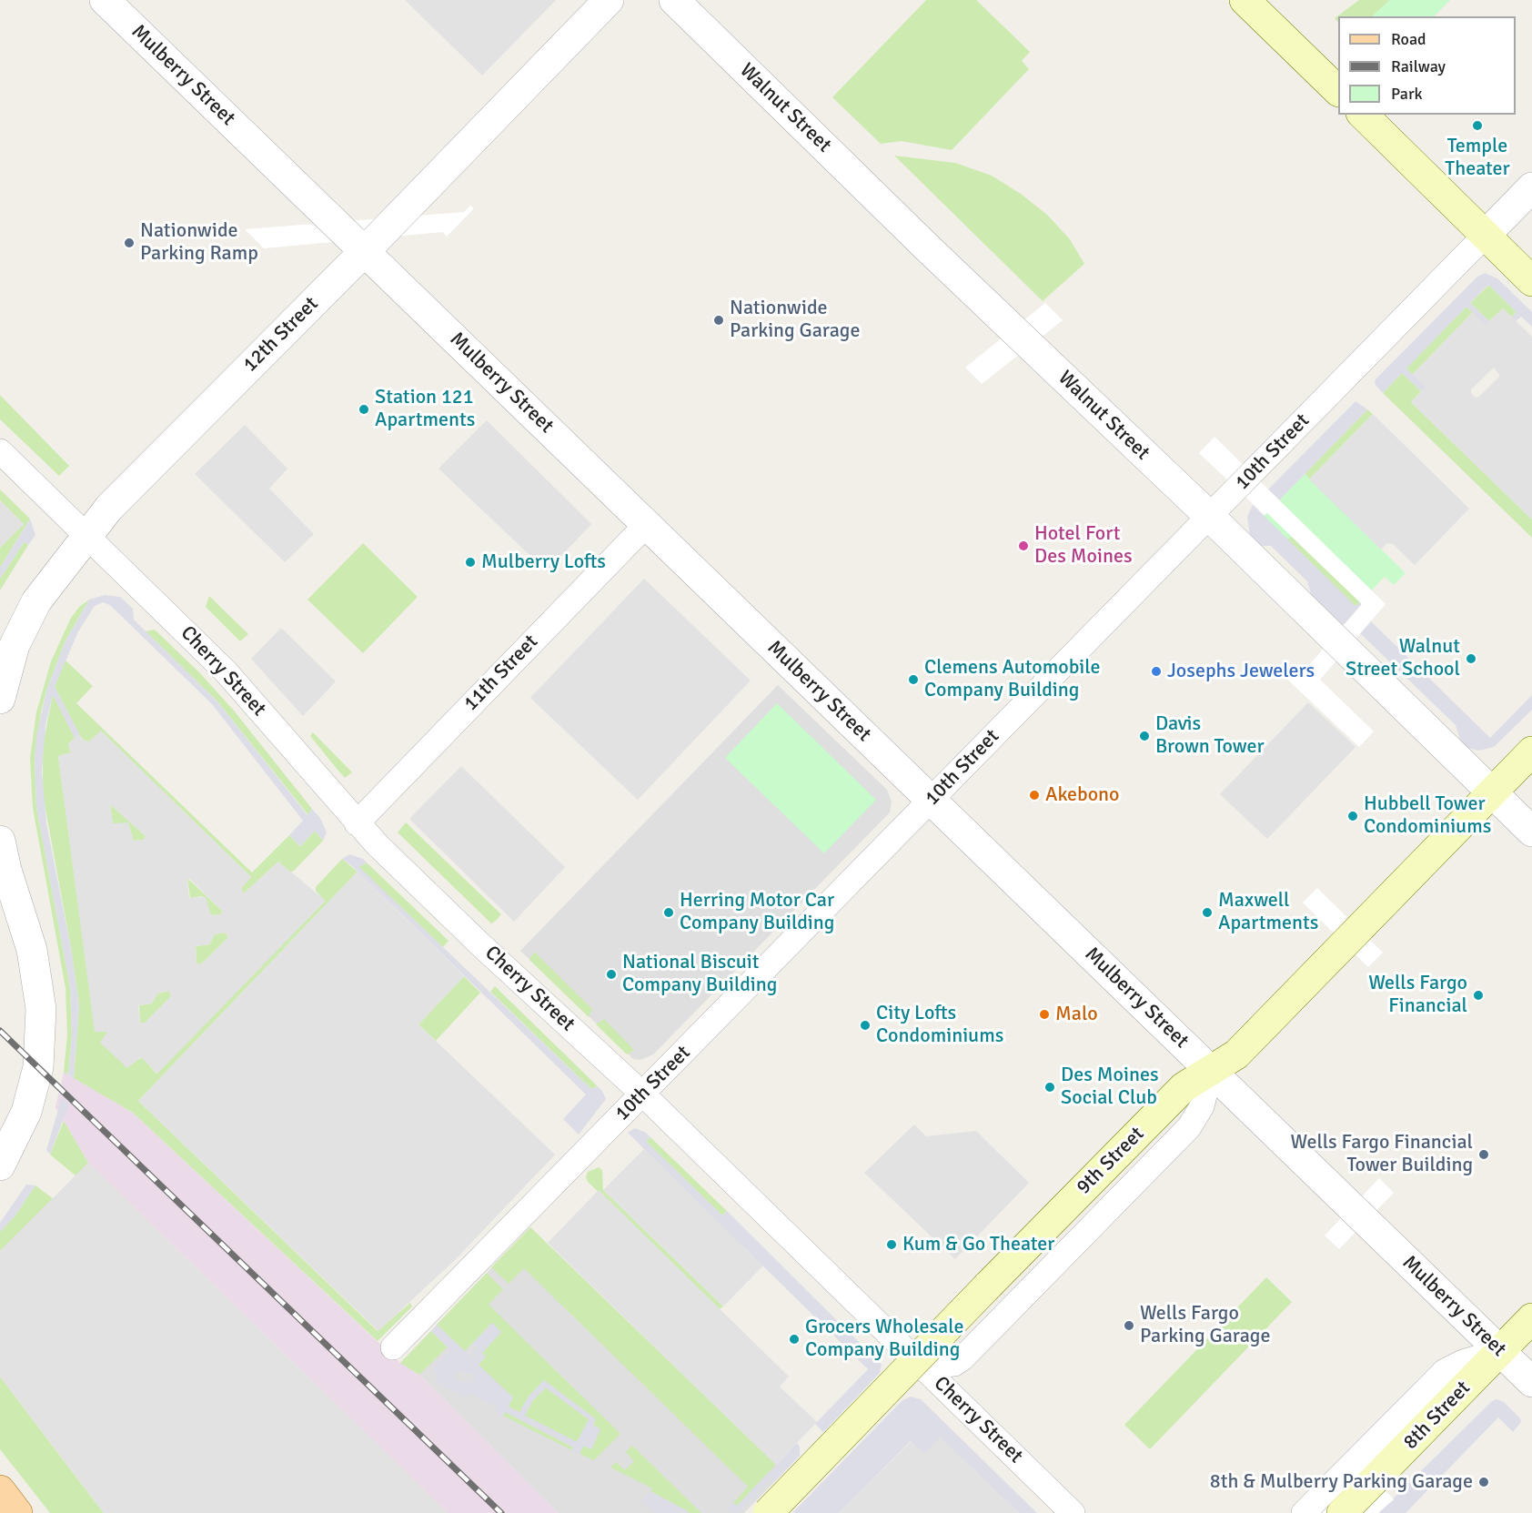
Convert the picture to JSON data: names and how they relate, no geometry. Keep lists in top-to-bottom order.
{
  "streets": {
    "main road": ["9th Street", "8th Street"],
    "street": [
      "Mulberry Street",
      "Walnut Street",
      "12th Street",
      "10th Street",
      "Cherry Street",
      "11th Street"
    ]
  },
  "crossings": [
    ["Mulberry Street", "12th Street"],
    ["Mulberry Street", "10th Street"],
    ["Mulberry Street", "11th Street"],
    ["Mulberry Street", "9th Street"],
    ["Mulberry Street", "8th Street"],
    ["Walnut Street", "10th Street"],
    ["Walnut Street", "9th Street"],
    ["12th Street", "Cherry Street"],
    ["10th Street", "Cherry Street"],
    ["Cherry Street", "11th Street"]
  ],
  "places": [
    "Temple Theater",
    "Nationwide Parking Ramp",
    "Nationwide Parking Garage",
    "Station 121 Apartments",
    "Hotel Fort Des Moines",
    "Mulberry Lofts",
    "Walnut Street School",
    "Josephs Jewelers",
    "Clemens Automobile Company Building",
    "Davis Brown Tower",
    "Akebono",
    "Hubbell Tower Condominiums",
    "Herring Motor Car Company Building",
    "Maxwell Apartments",
    "National Biscuit Company Building",
    "Wells Fargo Financial",
    "Malo",
    "City Lofts Condominiums",
    "Des Moines Social Club",
    "Wells Fargo Financial Tower Building",
    "Kum & Go Theater",
    "Wells Fargo Parking Garage",
    "Grocers Wholesale Company Building",
    "8th & Mulberry Parking Garage"
  ],
  "legend": ["Road", "Railway", "Park"]
}
